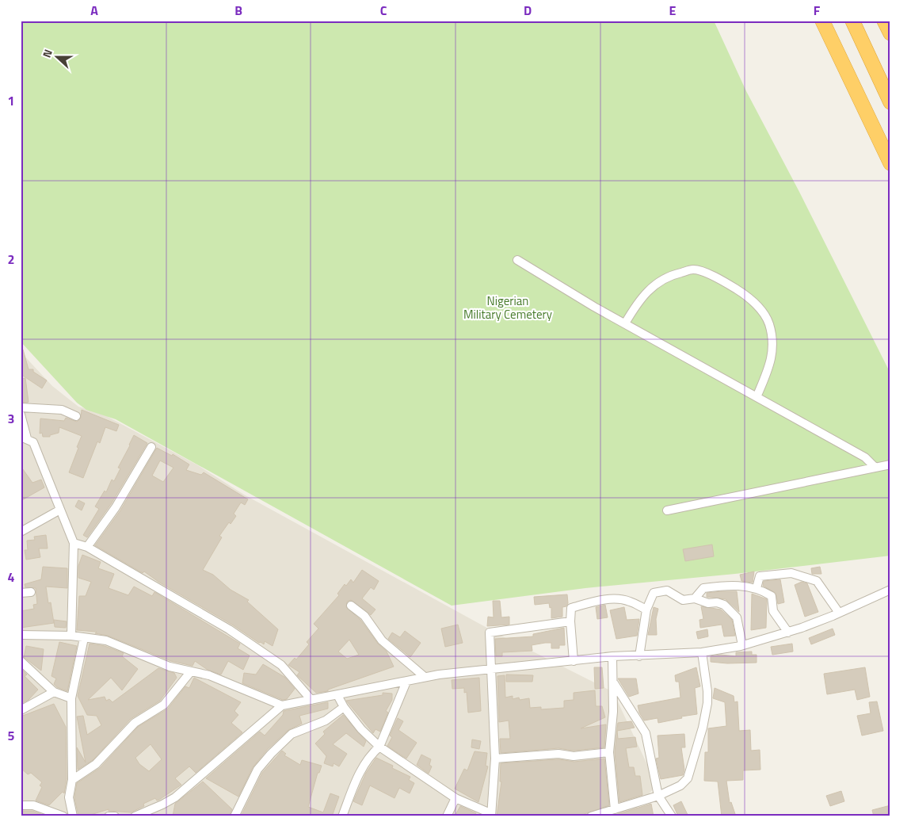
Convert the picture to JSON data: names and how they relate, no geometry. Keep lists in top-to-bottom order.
{
  "parks": ["Nigerian Military Cemetery"],
  "north": "left",
  "grid": {
    "columns": [
      "A",
      "B",
      "C",
      "D",
      "E",
      "F"
    ],
    "rows": [
      "1",
      "2",
      "3",
      "4",
      "5"
    ]
  }
}
